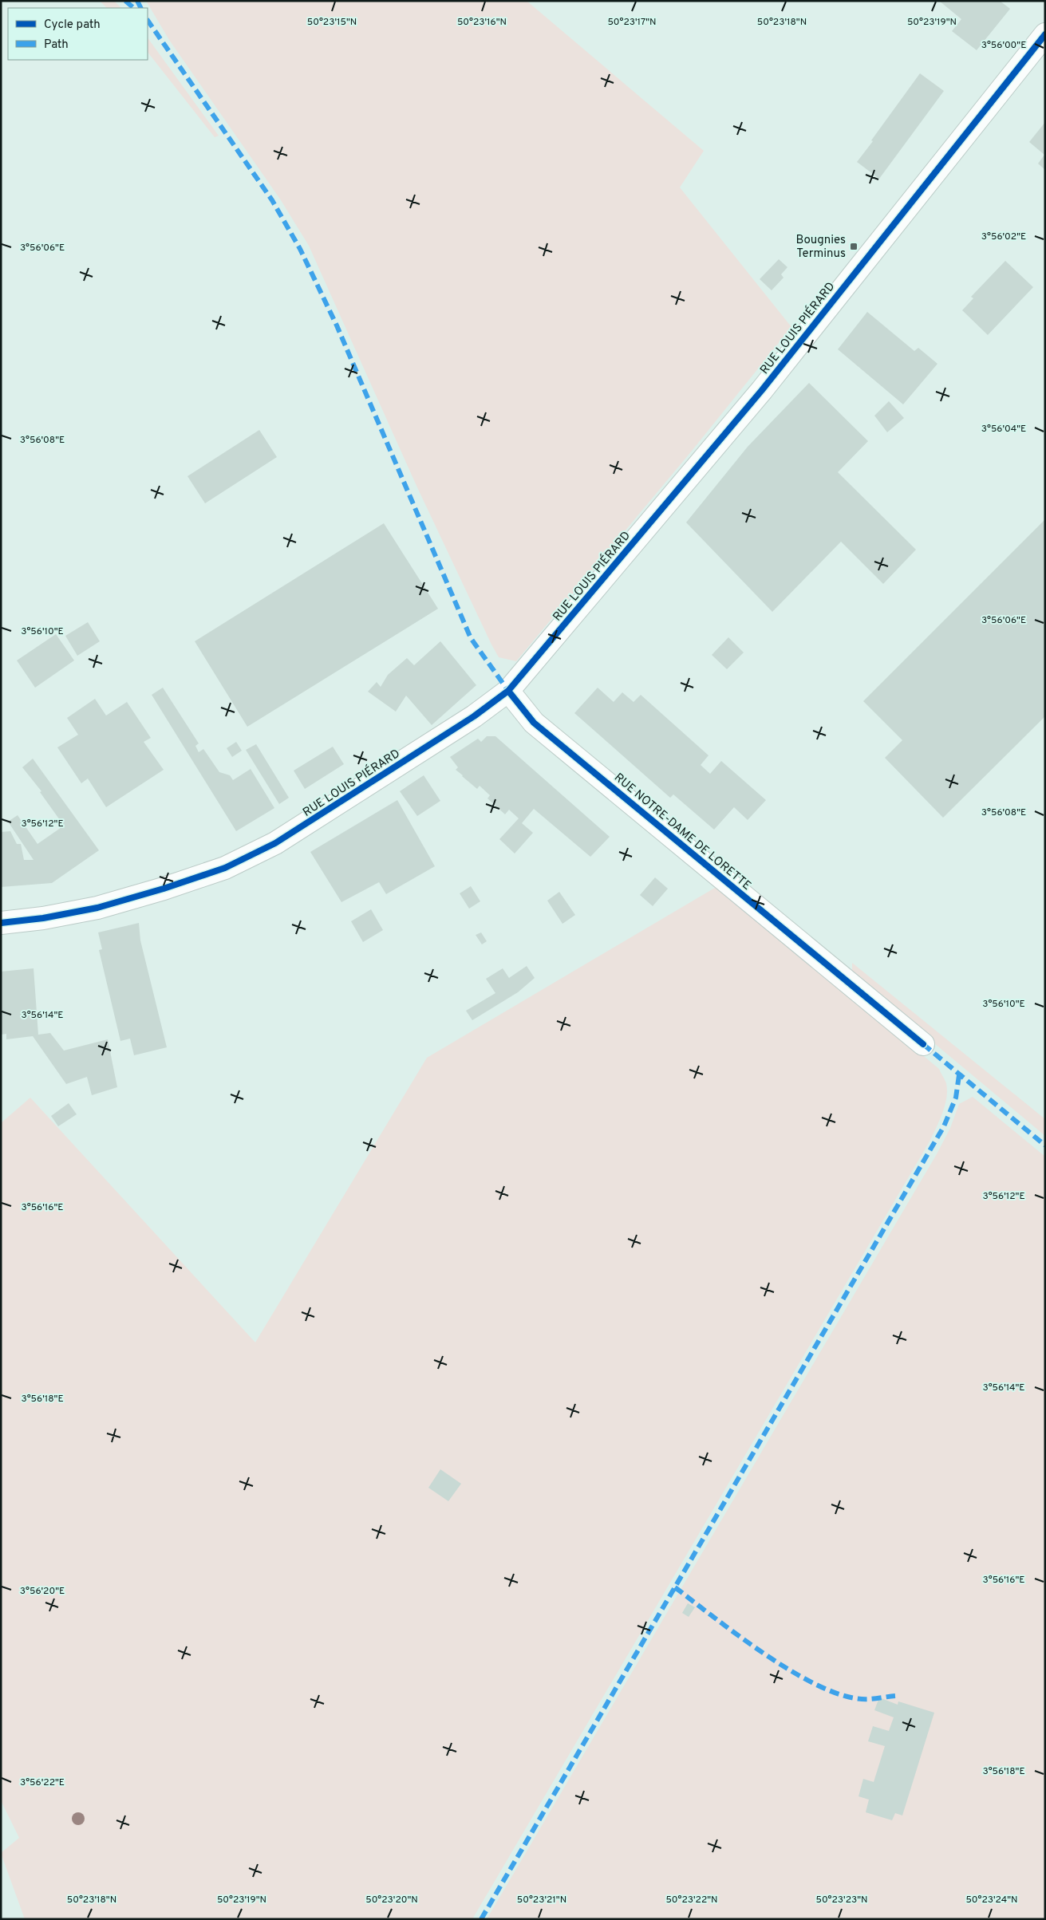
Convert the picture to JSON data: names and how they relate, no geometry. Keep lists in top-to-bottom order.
{
  "streets": {
    "street": ["RUE LOUIS PIÉRARD", "RUE NOTRE-DAME DE LORETTE"]
  },
  "crossings": [
    ["RUE LOUIS PIÉRARD", "RUE NOTRE-DAME DE LORETTE"]
  ],
  "places": {
    "transit": ["Bougnies Terminus"]
  },
  "legend": ["Cycle path", "Path"],
  "coordinates": [
    "50°23'16\"N",
    "50°23'15\"N",
    "50°23'17\"N",
    "50°23'18\"N",
    "50°23'19\"N",
    "3°56'00\"E",
    "3°56'02\"E",
    "3°56'06\"E",
    "3°56'04\"E",
    "3°56'08\"E",
    "3°56'10\"E",
    "3°56'12\"E",
    "3°56'14\"E",
    "3°56'16\"E",
    "3°56'18\"E",
    "3°56'20\"E",
    "3°56'22\"E",
    "50°23'20\"N",
    "50°23'21\"N",
    "50°23'22\"N",
    "50°23'23\"N",
    "50°23'24\"N"
  ]
}
